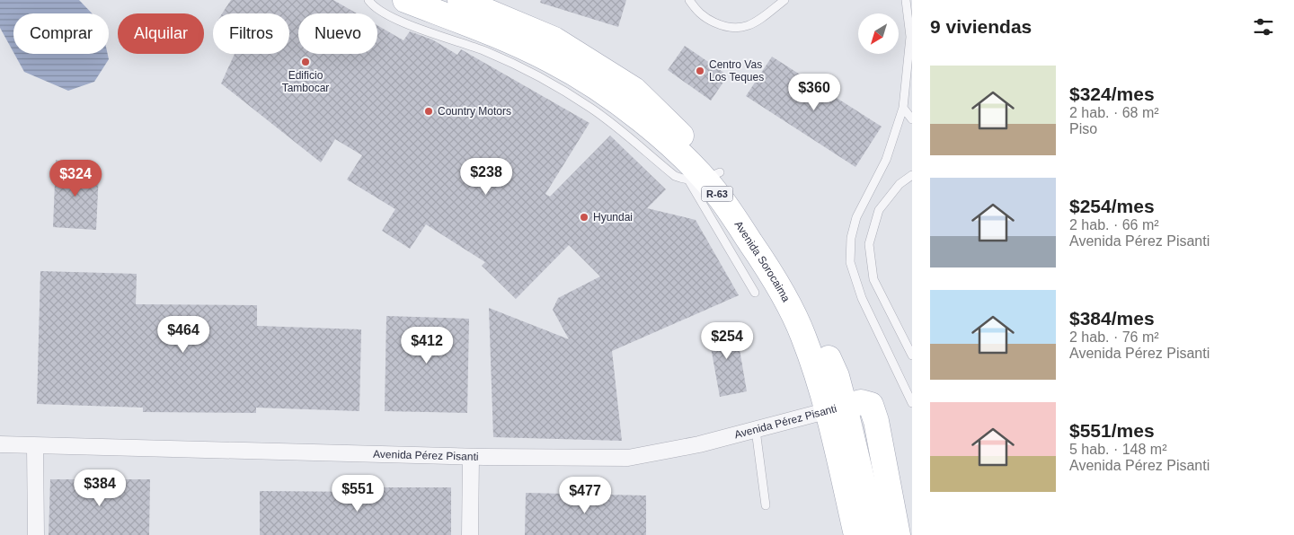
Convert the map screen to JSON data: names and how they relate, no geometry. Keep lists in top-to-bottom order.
{
  "streets": {
    "main road": ["R-63", "Avenida Sorocaima"],
    "street": ["Avenida Pérez Pisanti"]
  },
  "crossings": [
    ["Avenida Sorocaima", "Avenida Pérez Pisanti"]
  ],
  "places": [
    "Edificio Tambocar",
    "Centro Vas Los Teques",
    "Country Motors",
    "Hyundai"
  ],
  "north": "bottom left",
  "page": {
    "heading": "9 viviendas",
    "chip": [
      "Comprar",
      "Alquilar",
      "Filtros",
      "Nuevo"
    ],
    "list": [
      {
        "name": "$324/mes",
        "note": "2 hab. · 68 m² · Piso"
      },
      {
        "name": "$254/mes",
        "note": "2 hab. · 66 m² · Avenida Pérez Pisanti"
      },
      {
        "name": "$384/mes",
        "note": "2 hab. · 76 m² · Avenida Pérez Pisanti"
      },
      {
        "name": "$551/mes",
        "note": "5 hab. · 148 m² · Avenida Pérez Pisanti"
      }
    ],
    "price": [
      "$360",
      "$238",
      "$324",
      "$464",
      "$254",
      "$412",
      "$384",
      "$551",
      "$477"
    ]
  }
}
